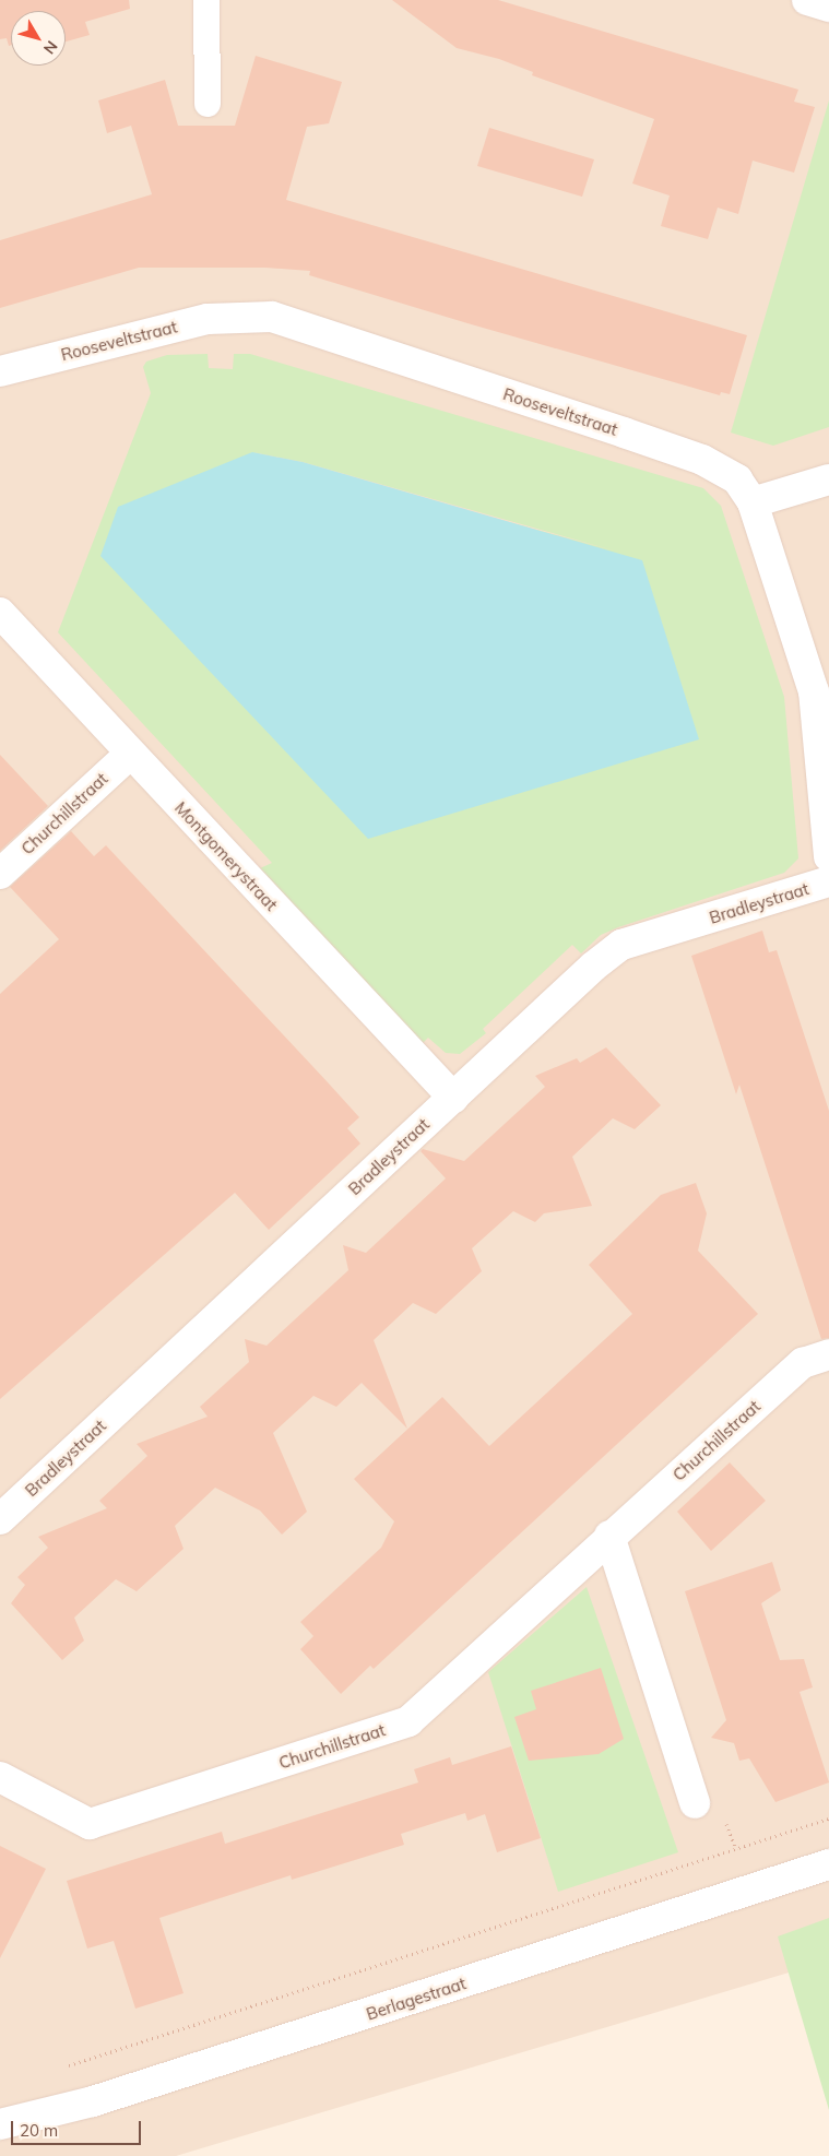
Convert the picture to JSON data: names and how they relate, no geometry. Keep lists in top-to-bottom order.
{
  "streets": {
    "street": [
      "Rooseveltstraat",
      "Churchillstraat",
      "Montgomerystraat",
      "Bradleystraat",
      "Berlagestraat"
    ]
  },
  "crossings": [
    ["Churchillstraat", "Montgomerystraat"],
    ["Montgomerystraat", "Bradleystraat"]
  ],
  "scale_bar": "20 m",
  "north": "bottom right"
}
